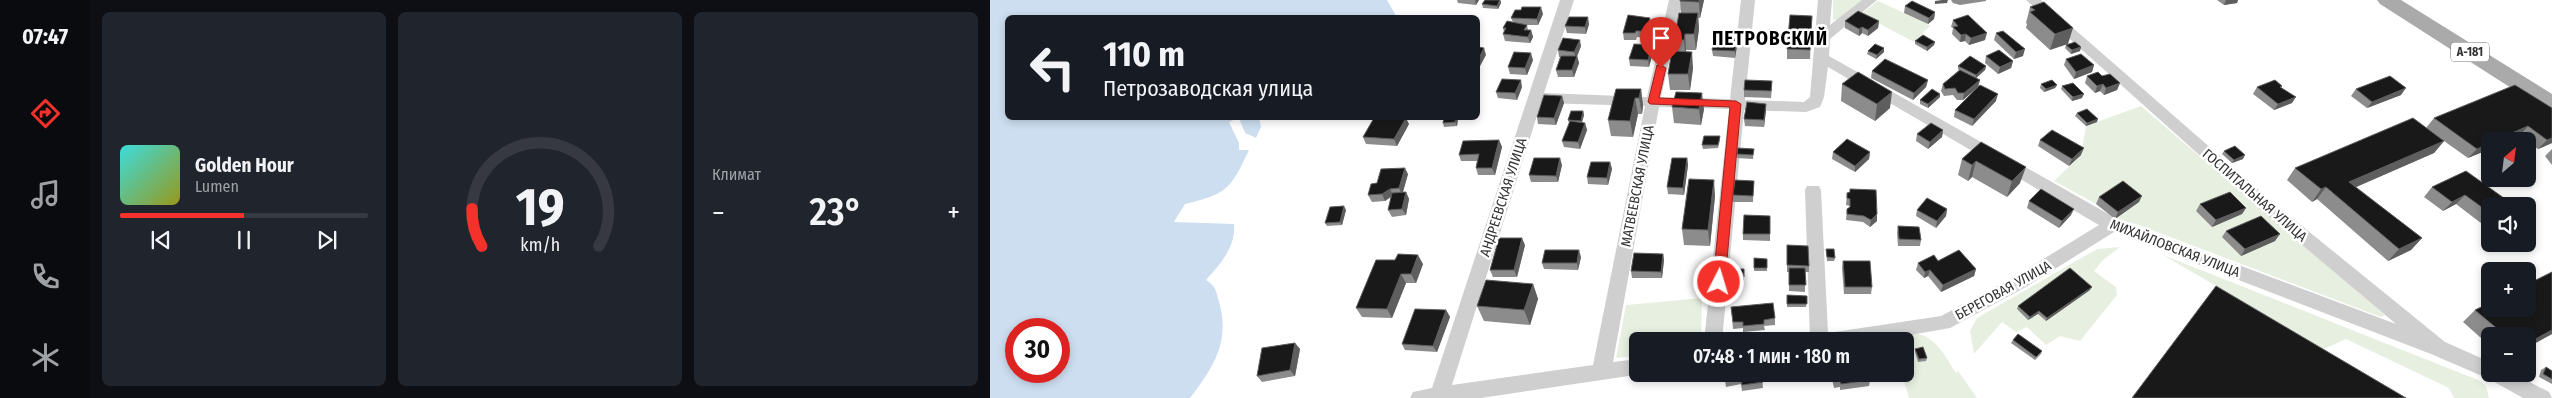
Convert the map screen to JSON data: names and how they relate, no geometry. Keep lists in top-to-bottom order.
{
  "streets": {
    "main road": ["А-181"],
    "street": [
      "МАТВЕЕВСКАЯ УЛИЦА",
      "ГОСПИТАЛЬНАЯ УЛИЦА",
      "АНДРЕЕВСКАЯ УЛИЦА",
      "МИХАЙЛОВСКАЯ УЛИЦА",
      "БЕРЕГОВАЯ УЛИЦА"
    ]
  },
  "crossings": [
    ["ГОСПИТАЛЬНАЯ УЛИЦА", "МИХАЙЛОВСКАЯ УЛИЦА"],
    ["МИХАЙЛОВСКАЯ УЛИЦА", "БЕРЕГОВАЯ УЛИЦА"]
  ],
  "districts": ["ПЕТРОВСКИЙ"],
  "north": "top right",
  "page": {
    "tabs": "07:47",
    "tile": "Климат",
    "turn": ["110 m", "Петрозаводская улица"],
    "map_buttons": ["+", "−"],
    "song": ["Golden Hour", "Lumen"],
    "heat": ["−", "23°", "+"],
    "limit": "30",
    "trip": "07:48 · 1 мин · 180 m",
    "gauge": ["19", "km/h"]
  }
}
